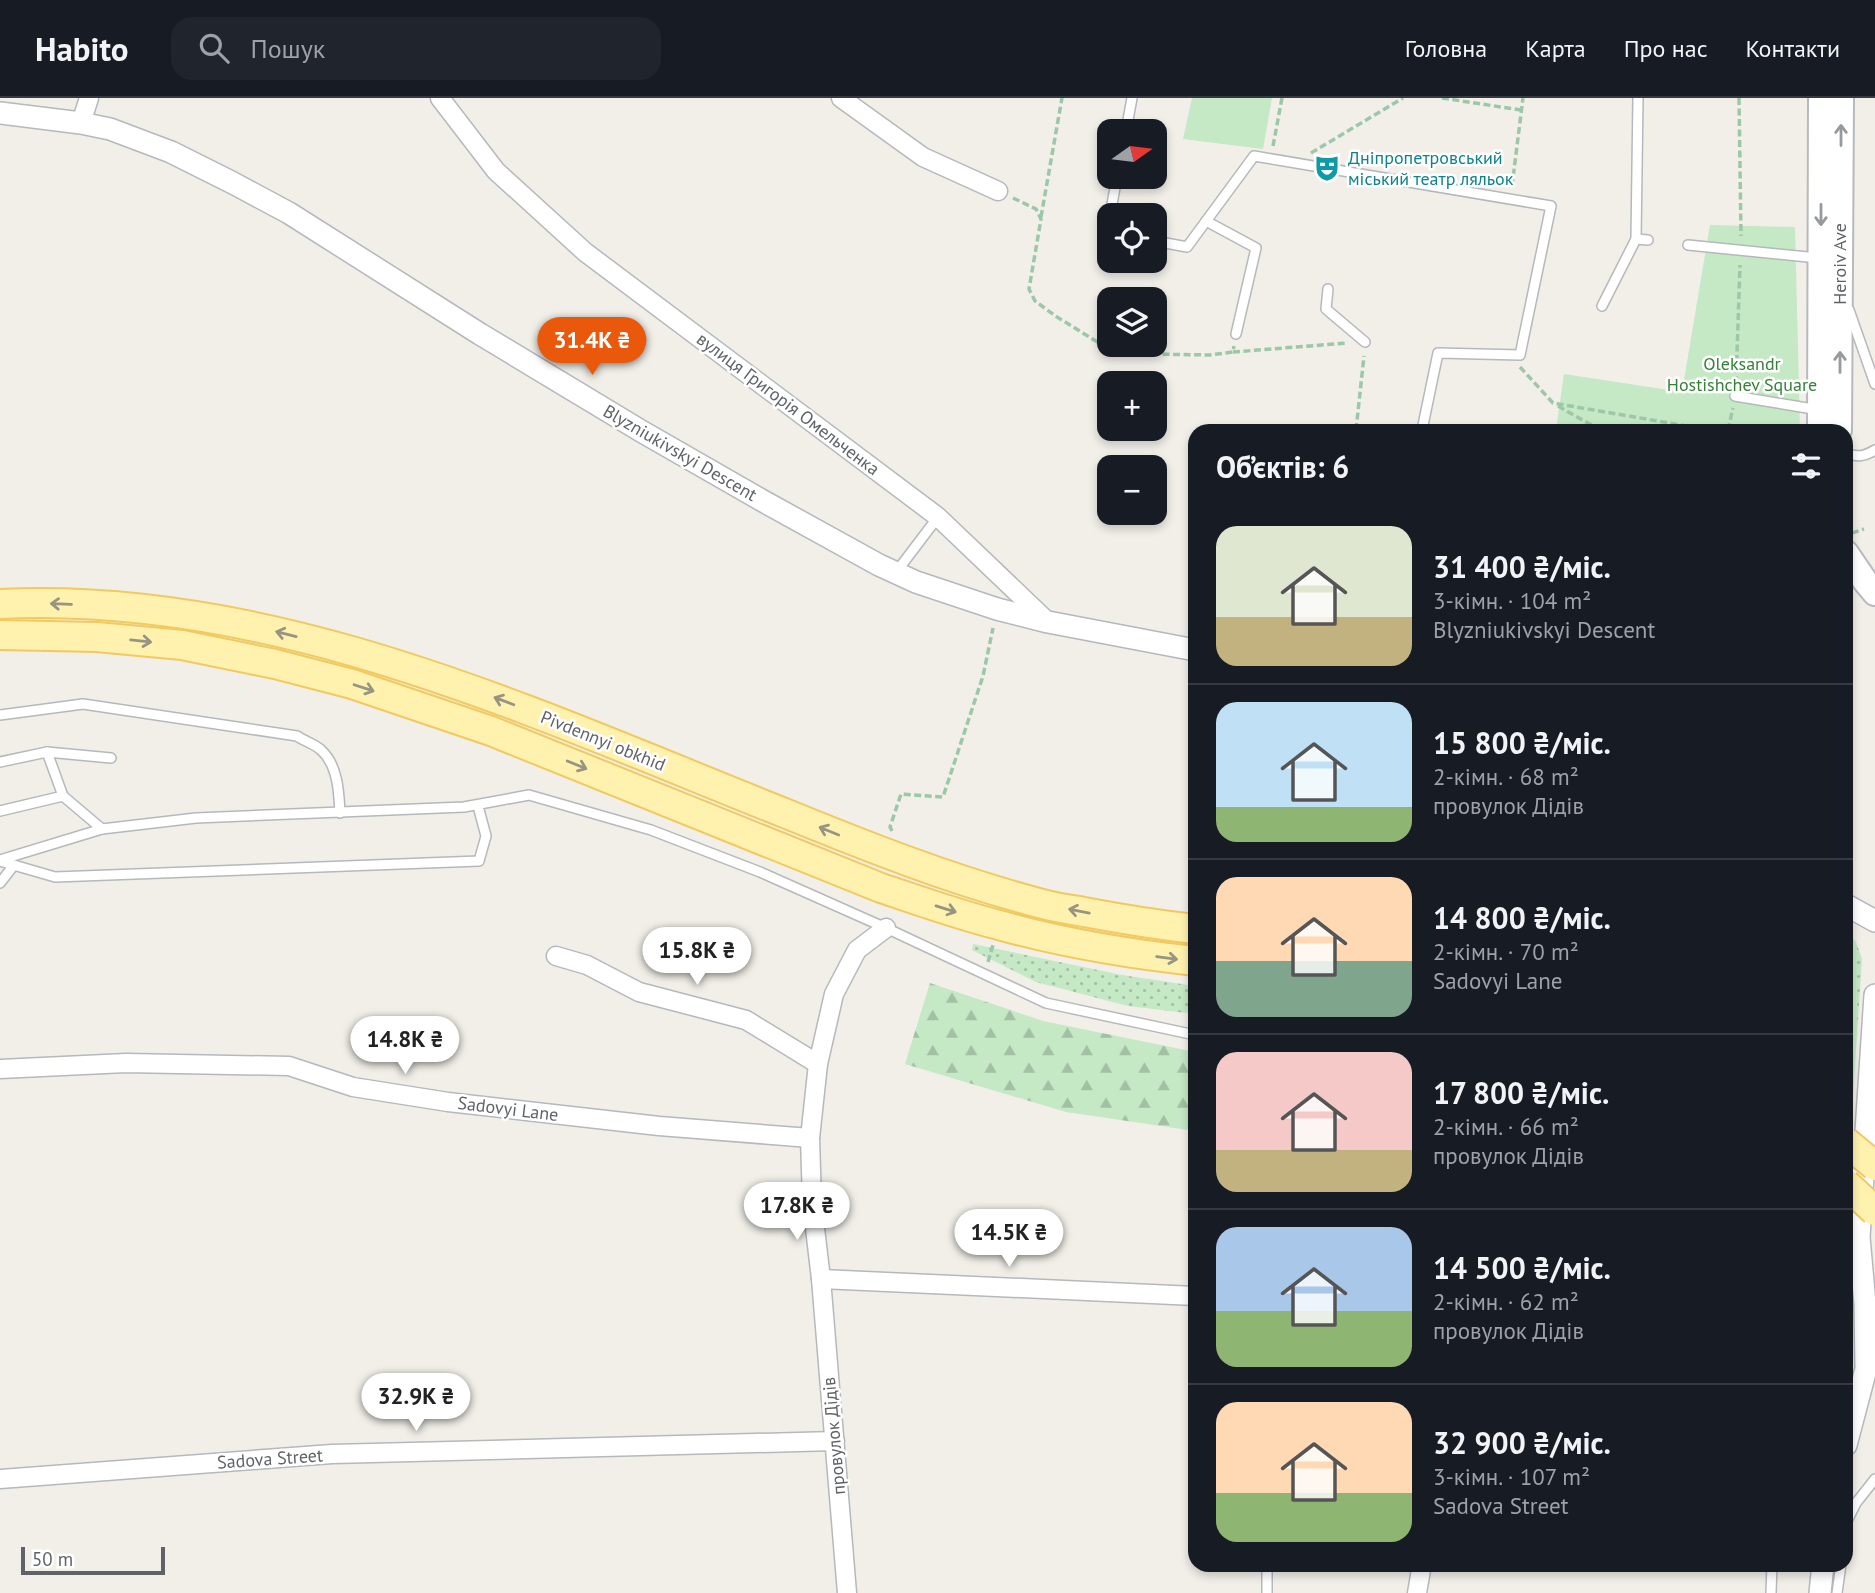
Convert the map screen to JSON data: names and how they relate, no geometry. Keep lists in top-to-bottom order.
{
  "streets": {
    "main road": ["Heroiv Ave", "Pivdennyi obkhid"],
    "street": [
      "вулиця Григорія Омельченка",
      "Blyzniukivskyi Descent",
      "Sadovyi Lane",
      "провулок Дідів",
      "Sadova Street"
    ]
  },
  "crossings": [
    ["вулиця Григорія Омельченка", "Blyzniukivskyi Descent"],
    ["Sadovyi Lane", "провулок Дідів"],
    ["провулок Дідів", "Sadova Street"]
  ],
  "parks": ["Oleksandr Hostishchev Square"],
  "places": {
    "theatre": ["Дніпропетровський міський театр ляльок"]
  },
  "scale_bar": "50 m",
  "north": "right",
  "page": {
    "header": "Habito",
    "search": "Пошук",
    "nav": [
      "Головна",
      "Карта",
      "Про нас",
      "Контакти"
    ],
    "map_buttons": ["+", "−"],
    "price": [
      "31.4K ₴",
      "15.8K ₴",
      "14.8K ₴",
      "17.8K ₴",
      "14.5K ₴",
      "32.9K ₴"
    ],
    "heading": "Об’єктів: 6",
    "list": [
      {
        "name": "31 400 ₴/міс.",
        "note": "3-кімн. · 104 m² · Blyzniukivskyi Descent"
      },
      {
        "name": "15 800 ₴/міс.",
        "note": "2-кімн. · 68 m² · провулок Дідів"
      },
      {
        "name": "14 800 ₴/міс.",
        "note": "2-кімн. · 70 m² · Sadovyi Lane"
      },
      {
        "name": "17 800 ₴/міс.",
        "note": "2-кімн. · 66 m² · провулок Дідів"
      },
      {
        "name": "14 500 ₴/міс.",
        "note": "2-кімн. · 62 m² · провулок Дідів"
      },
      {
        "name": "32 900 ₴/міс.",
        "note": "3-кімн. · 107 m² · Sadova Street"
      }
    ],
    "scale": "50 m"
  }
}
